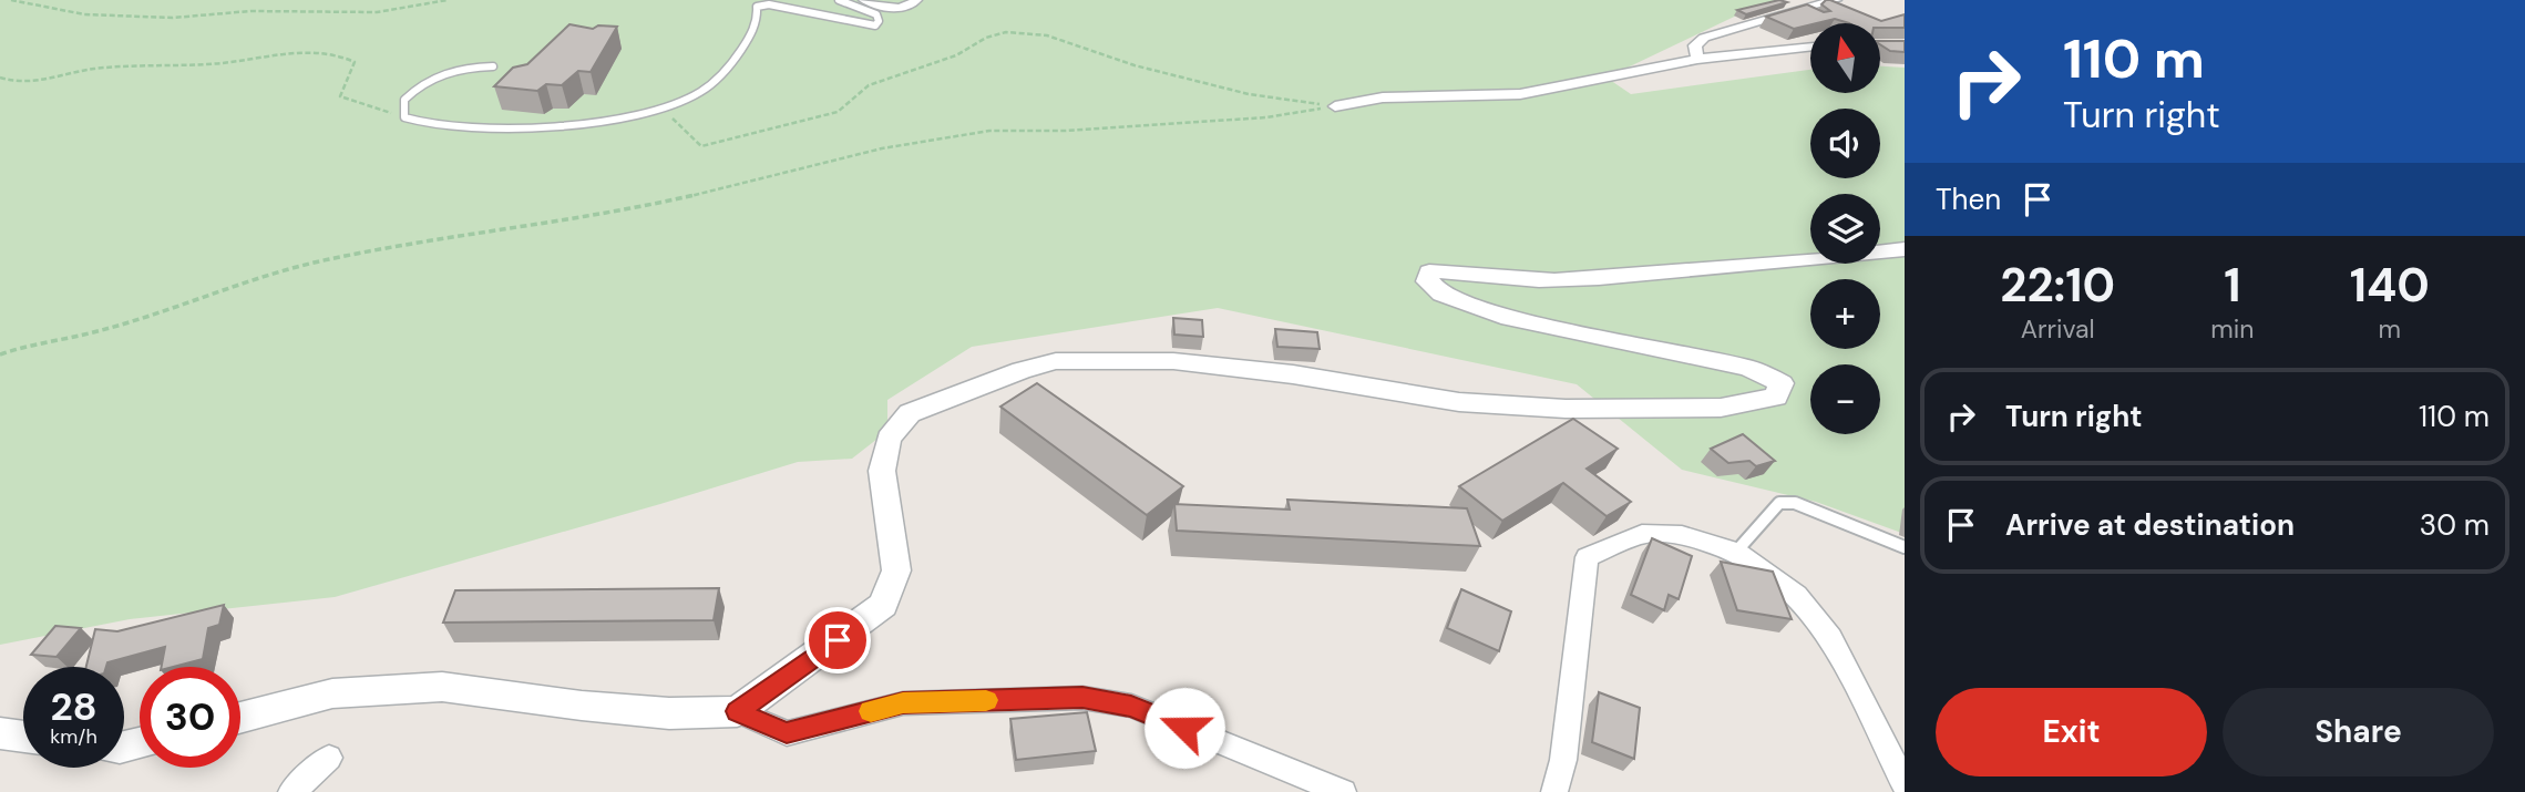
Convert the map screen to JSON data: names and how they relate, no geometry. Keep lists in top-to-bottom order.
{
  "north": "top",
  "page": {
    "turn": ["110 m", "Turn right"],
    "map_buttons": ["+", "−"],
    "then": "Then",
    "eta": [
      "22:10",
      "Arrival",
      "1",
      "min",
      "140",
      "m"
    ],
    "list": [
      {
        "name": "Turn right",
        "value": "110 m"
      },
      {
        "name": "Arrive at destination",
        "value": "30 m"
      }
    ],
    "speed": "28 km/h",
    "limit": "30",
    "buttons": ["Exit", "Share"]
  }
}
